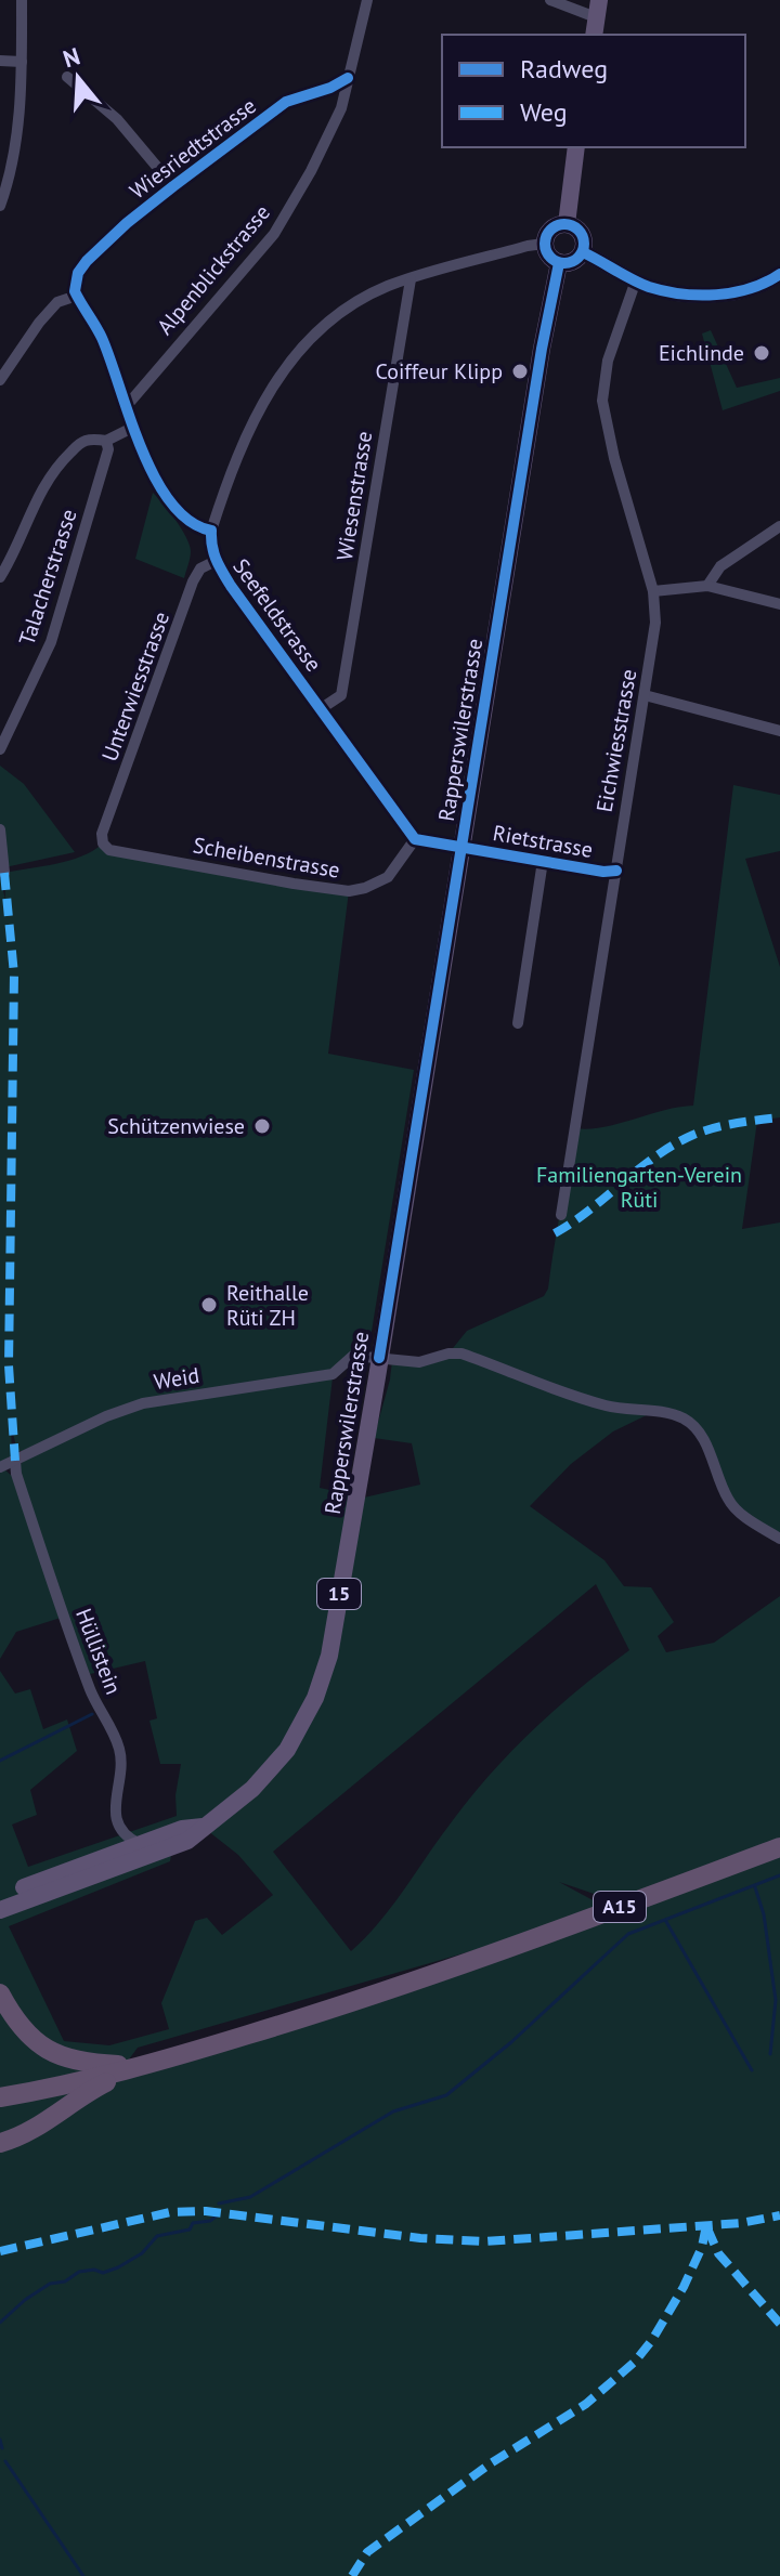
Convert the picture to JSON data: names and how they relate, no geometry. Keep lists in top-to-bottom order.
{
  "streets": {
    "highway": ["A15"],
    "main road": ["Rapperswilerstrasse", "15"],
    "street": [
      "Wiesriedtstrasse",
      "Alpenblickstrasse",
      "Wiesenstrasse",
      "Talacherstrasse",
      "Seefeldstrasse",
      "Unterwiesstrasse",
      "Eichwiesstrasse",
      "Rietstrasse",
      "Scheibenstrasse",
      "Weid",
      "Hüllistein"
    ]
  },
  "crossings": [
    ["Wiesriedtstrasse", "Alpenblickstrasse"],
    ["Wiesenstrasse", "Seefeldstrasse"],
    ["Seefeldstrasse", "Unterwiesstrasse"],
    ["Seefeldstrasse", "Scheibenstrasse"],
    ["Unterwiesstrasse", "Scheibenstrasse"],
    ["Rapperswilerstrasse", "Rietstrasse"],
    ["Rapperswilerstrasse", "Weid"],
    ["Rapperswilerstrasse", "Hüllistein"],
    ["Eichwiesstrasse", "Rietstrasse"],
    ["Weid", "Hüllistein"]
  ],
  "parks": ["Familiengarten-Verein Rüti"],
  "places": [
    "Eichlinde",
    "Coiffeur Klipp",
    "Schützenwiese",
    "Reithalle Rüti ZH"
  ],
  "legend": ["Radweg", "Weg"],
  "north": "top"
}
